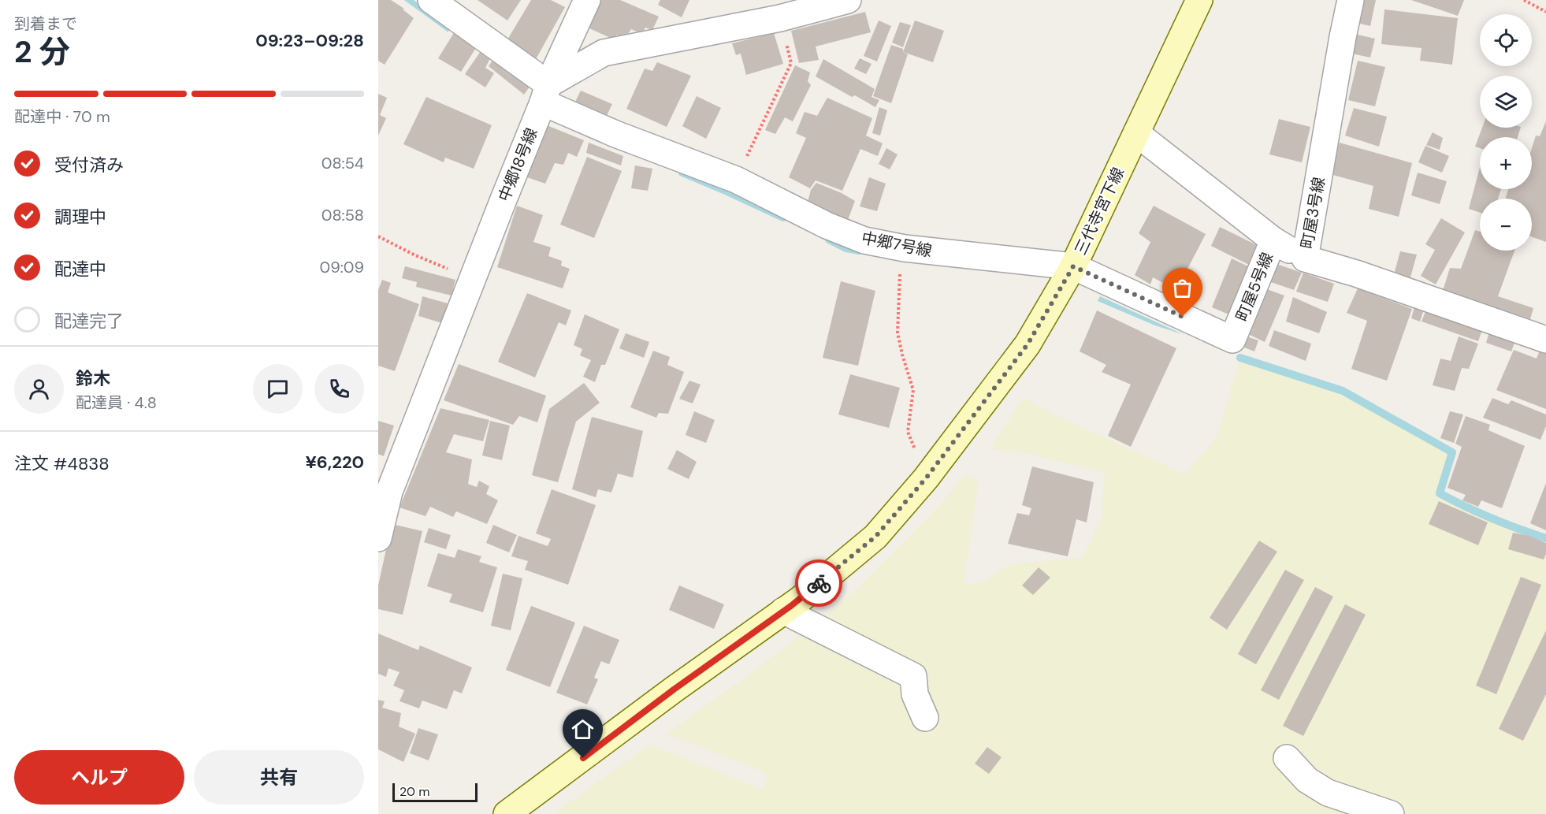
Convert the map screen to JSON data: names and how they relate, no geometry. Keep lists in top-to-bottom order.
{
  "streets": {
    "main road": ["三代寺宮下線"],
    "street": [
      "中郷18号線",
      "町屋3号線",
      "中郷7号線",
      "町屋5号線"
    ]
  },
  "crossings": [
    ["中郷18号線", "中郷7号線"],
    ["三代寺宮下線", "中郷7号線"],
    ["町屋3号線", "町屋5号線"],
    ["中郷7号線", "町屋5号線"]
  ],
  "scale_bar": "20 m",
  "page": {
    "heading": ["2 分", "到着まで", "09:23–09:28"],
    "panel": [
      "鈴木",
      "配達員 · 4.8",
      "注文 #4838",
      "¥6,220"
    ],
    "map_buttons": ["+", "−"],
    "bar": "配達中 · 70 m",
    "list": [
      ["受付済み", "08:54"],
      ["調理中", "08:58"],
      ["配達中", "09:09"],
      "配達完了"
    ],
    "buttons": ["ヘルプ", "共有"],
    "scale": "20 m"
  }
}
